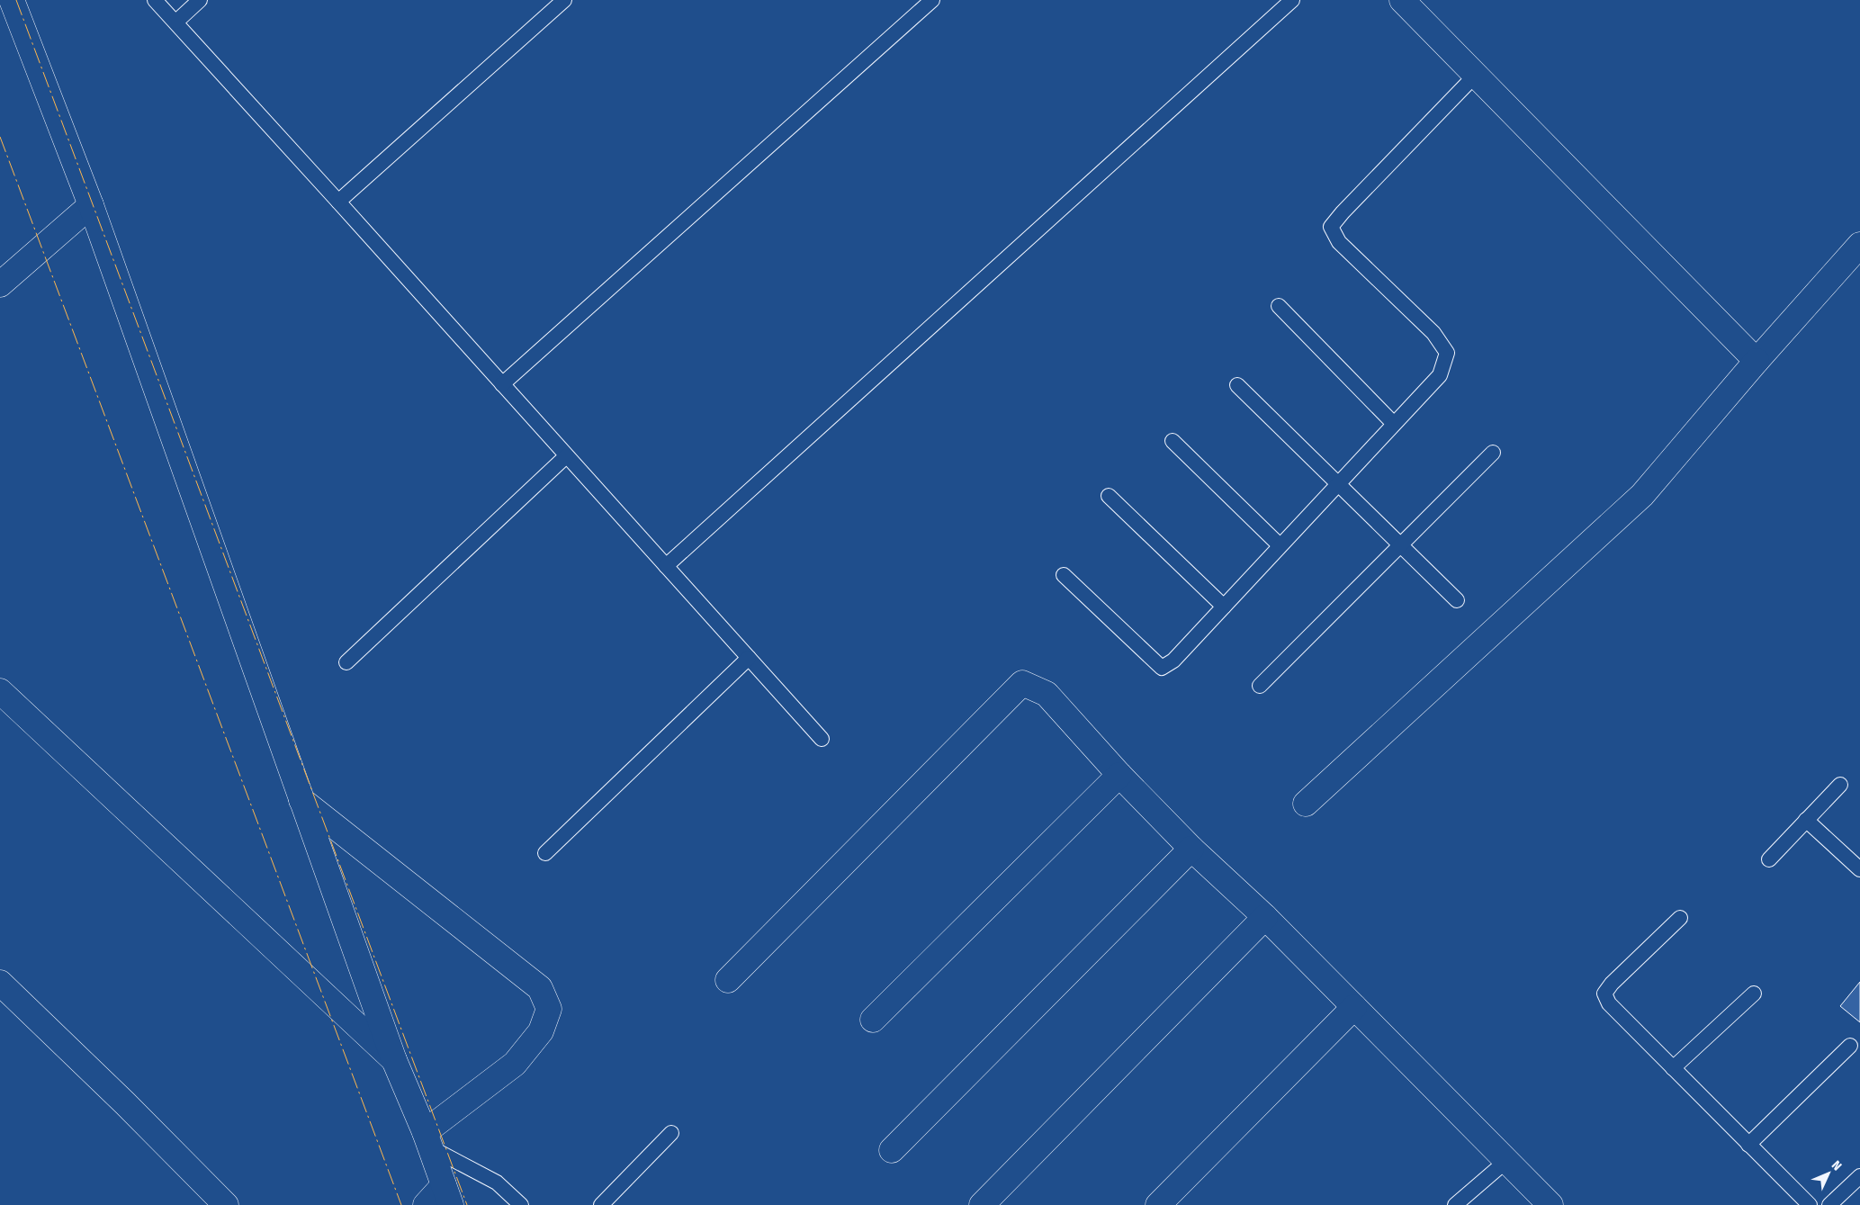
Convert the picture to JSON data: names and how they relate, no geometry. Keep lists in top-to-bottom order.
{
  "north": "top right"
}
